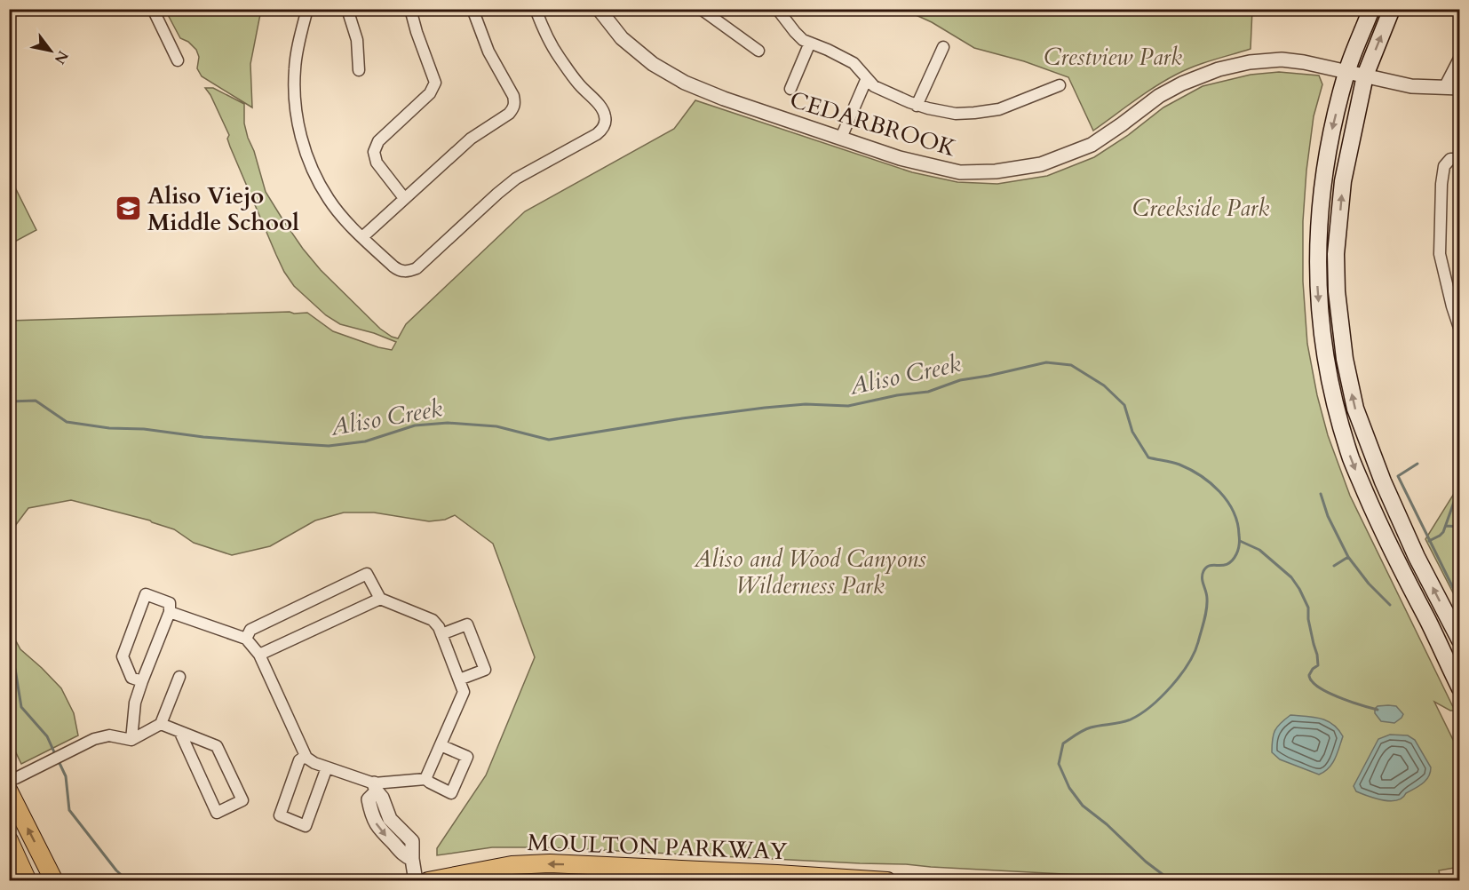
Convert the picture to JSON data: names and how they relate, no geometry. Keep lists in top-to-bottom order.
{
  "streets": {
    "main road": ["MOULTON PARKWAY"],
    "street": ["CEDARBROOK"]
  },
  "one_way": ["MOULTON PARKWAY"],
  "water": ["Aliso Creek"],
  "parks": ["Crestview Park", "Creekside Park", "Aliso and Wood Canyons Wilderness Park"],
  "places": {
    "school or university": ["Aliso Viejo Middle School"]
  },
  "north": "bottom right"
}
